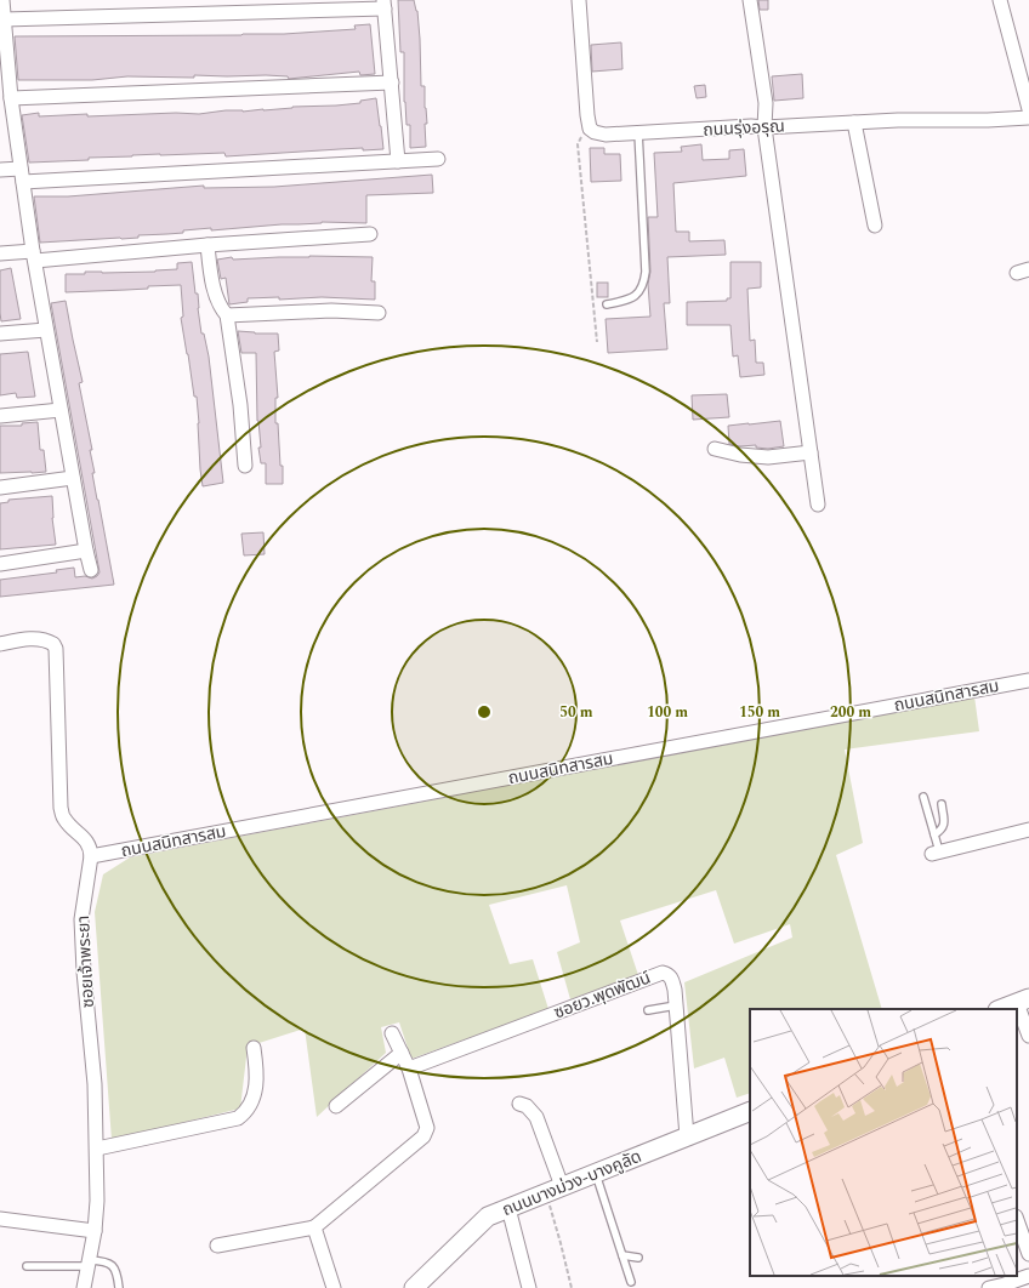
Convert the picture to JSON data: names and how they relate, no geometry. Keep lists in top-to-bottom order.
{
  "streets": {
    "street": [
      "ถนนรุ่งอรุณ",
      "ถนนสนิทสารสม",
      "ซอยเจ้าพระยา",
      "ซอยว.พุดพัฒน์",
      "ถนนบางม่วง-บางคูลัด"
    ]
  },
  "crossings": [
    ["ถนนสนิทสารสม", "ซอยเจ้าพระยา"],
    ["ซอยว.พุดพัฒน์", "ถนนบางม่วง-บางคูลัด"]
  ],
  "rings": [
    "50 m",
    "100 m",
    "150 m",
    "200 m"
  ]
}
